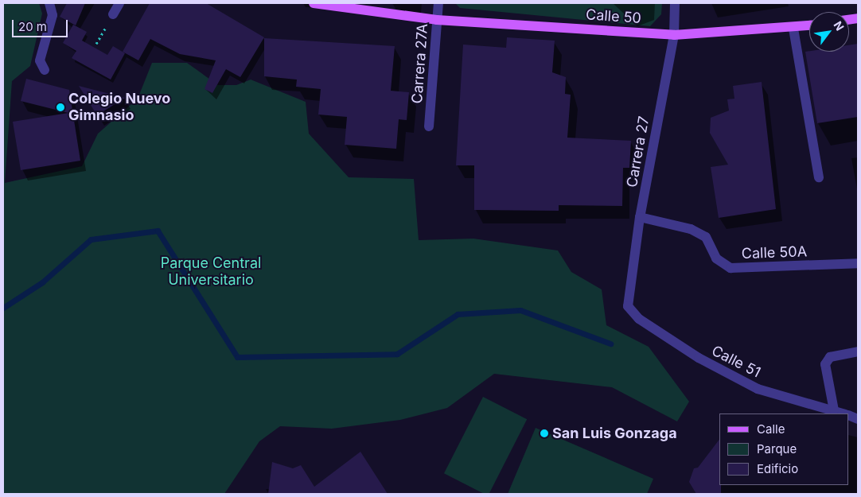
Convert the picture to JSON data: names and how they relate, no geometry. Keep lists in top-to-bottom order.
{
  "streets": {
    "main road": ["Calle 50"],
    "street": [
      "Carrera 27A",
      "Carrera 27",
      "Calle 50A",
      "Calle 51"
    ]
  },
  "crossings": [
    ["Calle 50", "Carrera 27A"],
    ["Calle 50", "Carrera 27"],
    ["Carrera 27", "Calle 50A"],
    ["Carrera 27", "Calle 51"]
  ],
  "parks": ["Parque Central Universitario"],
  "places": ["Colegio Nuevo Gimnasio", "San Luis Gonzaga"],
  "legend": ["Calle", "Parque", "Edificio"],
  "scale_bar": "20 m",
  "north": "top right"
}
